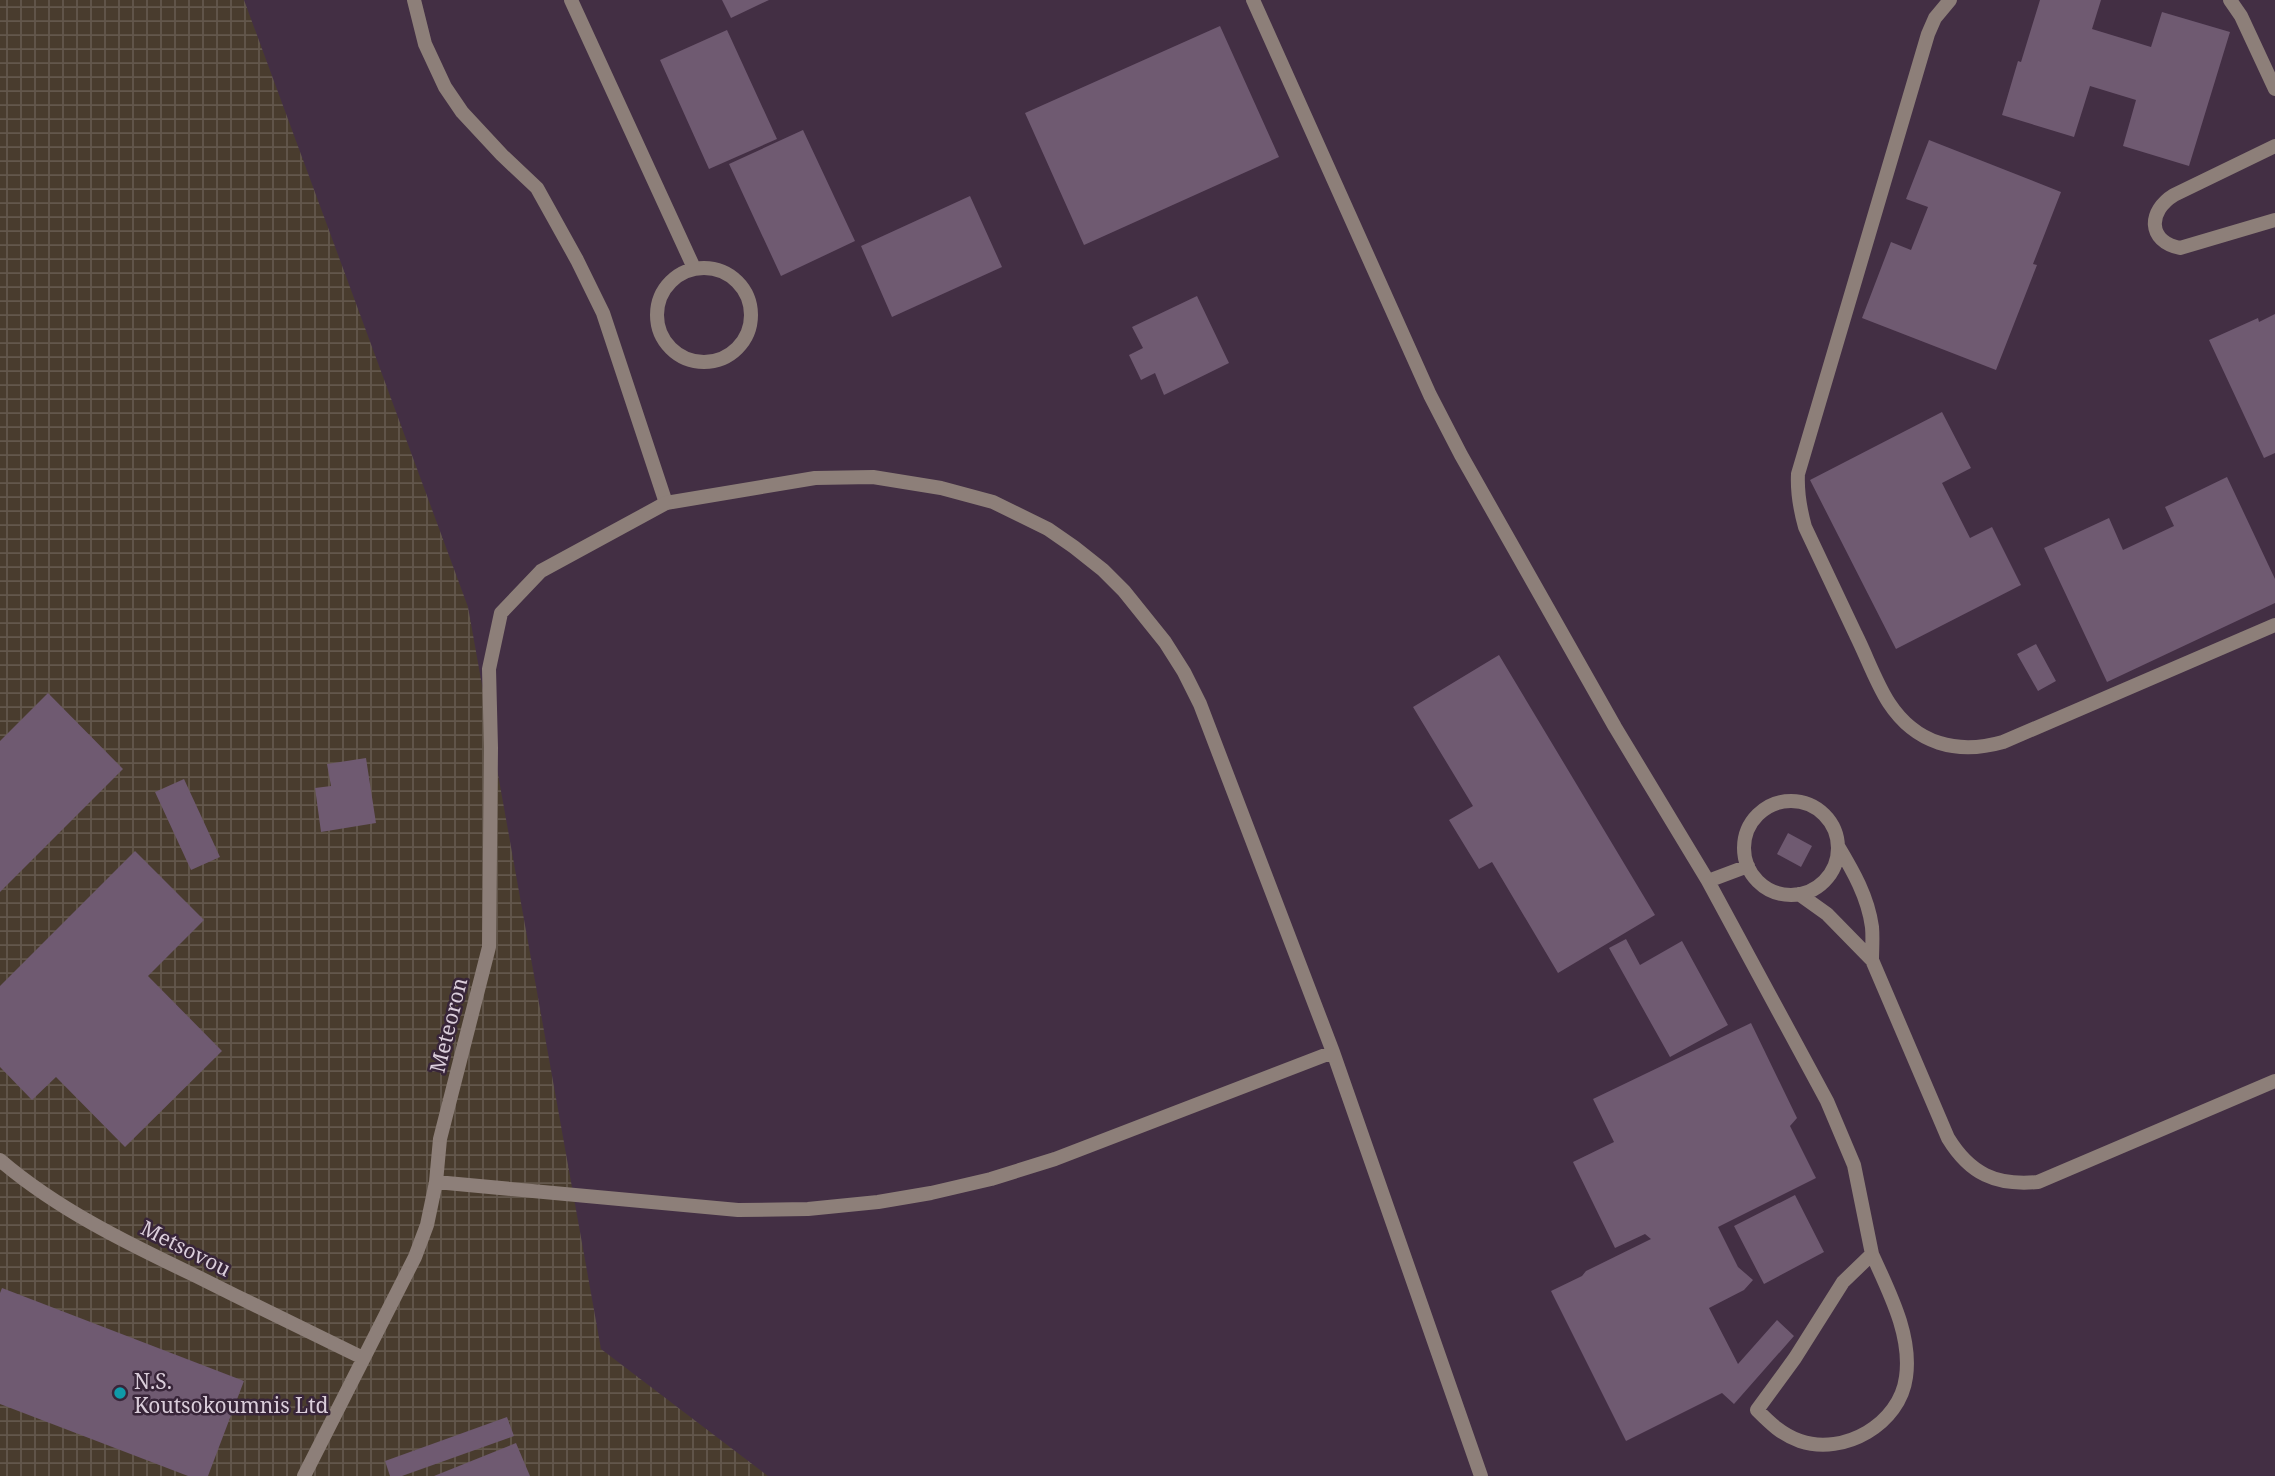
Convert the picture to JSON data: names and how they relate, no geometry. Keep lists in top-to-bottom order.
{
  "streets": {
    "street": ["Meteoron", "Metsovou"]
  },
  "crossings": [
    ["Meteoron", "Metsovou"]
  ],
  "places": ["N.S. Koutsokoumnis Ltd"]
}
